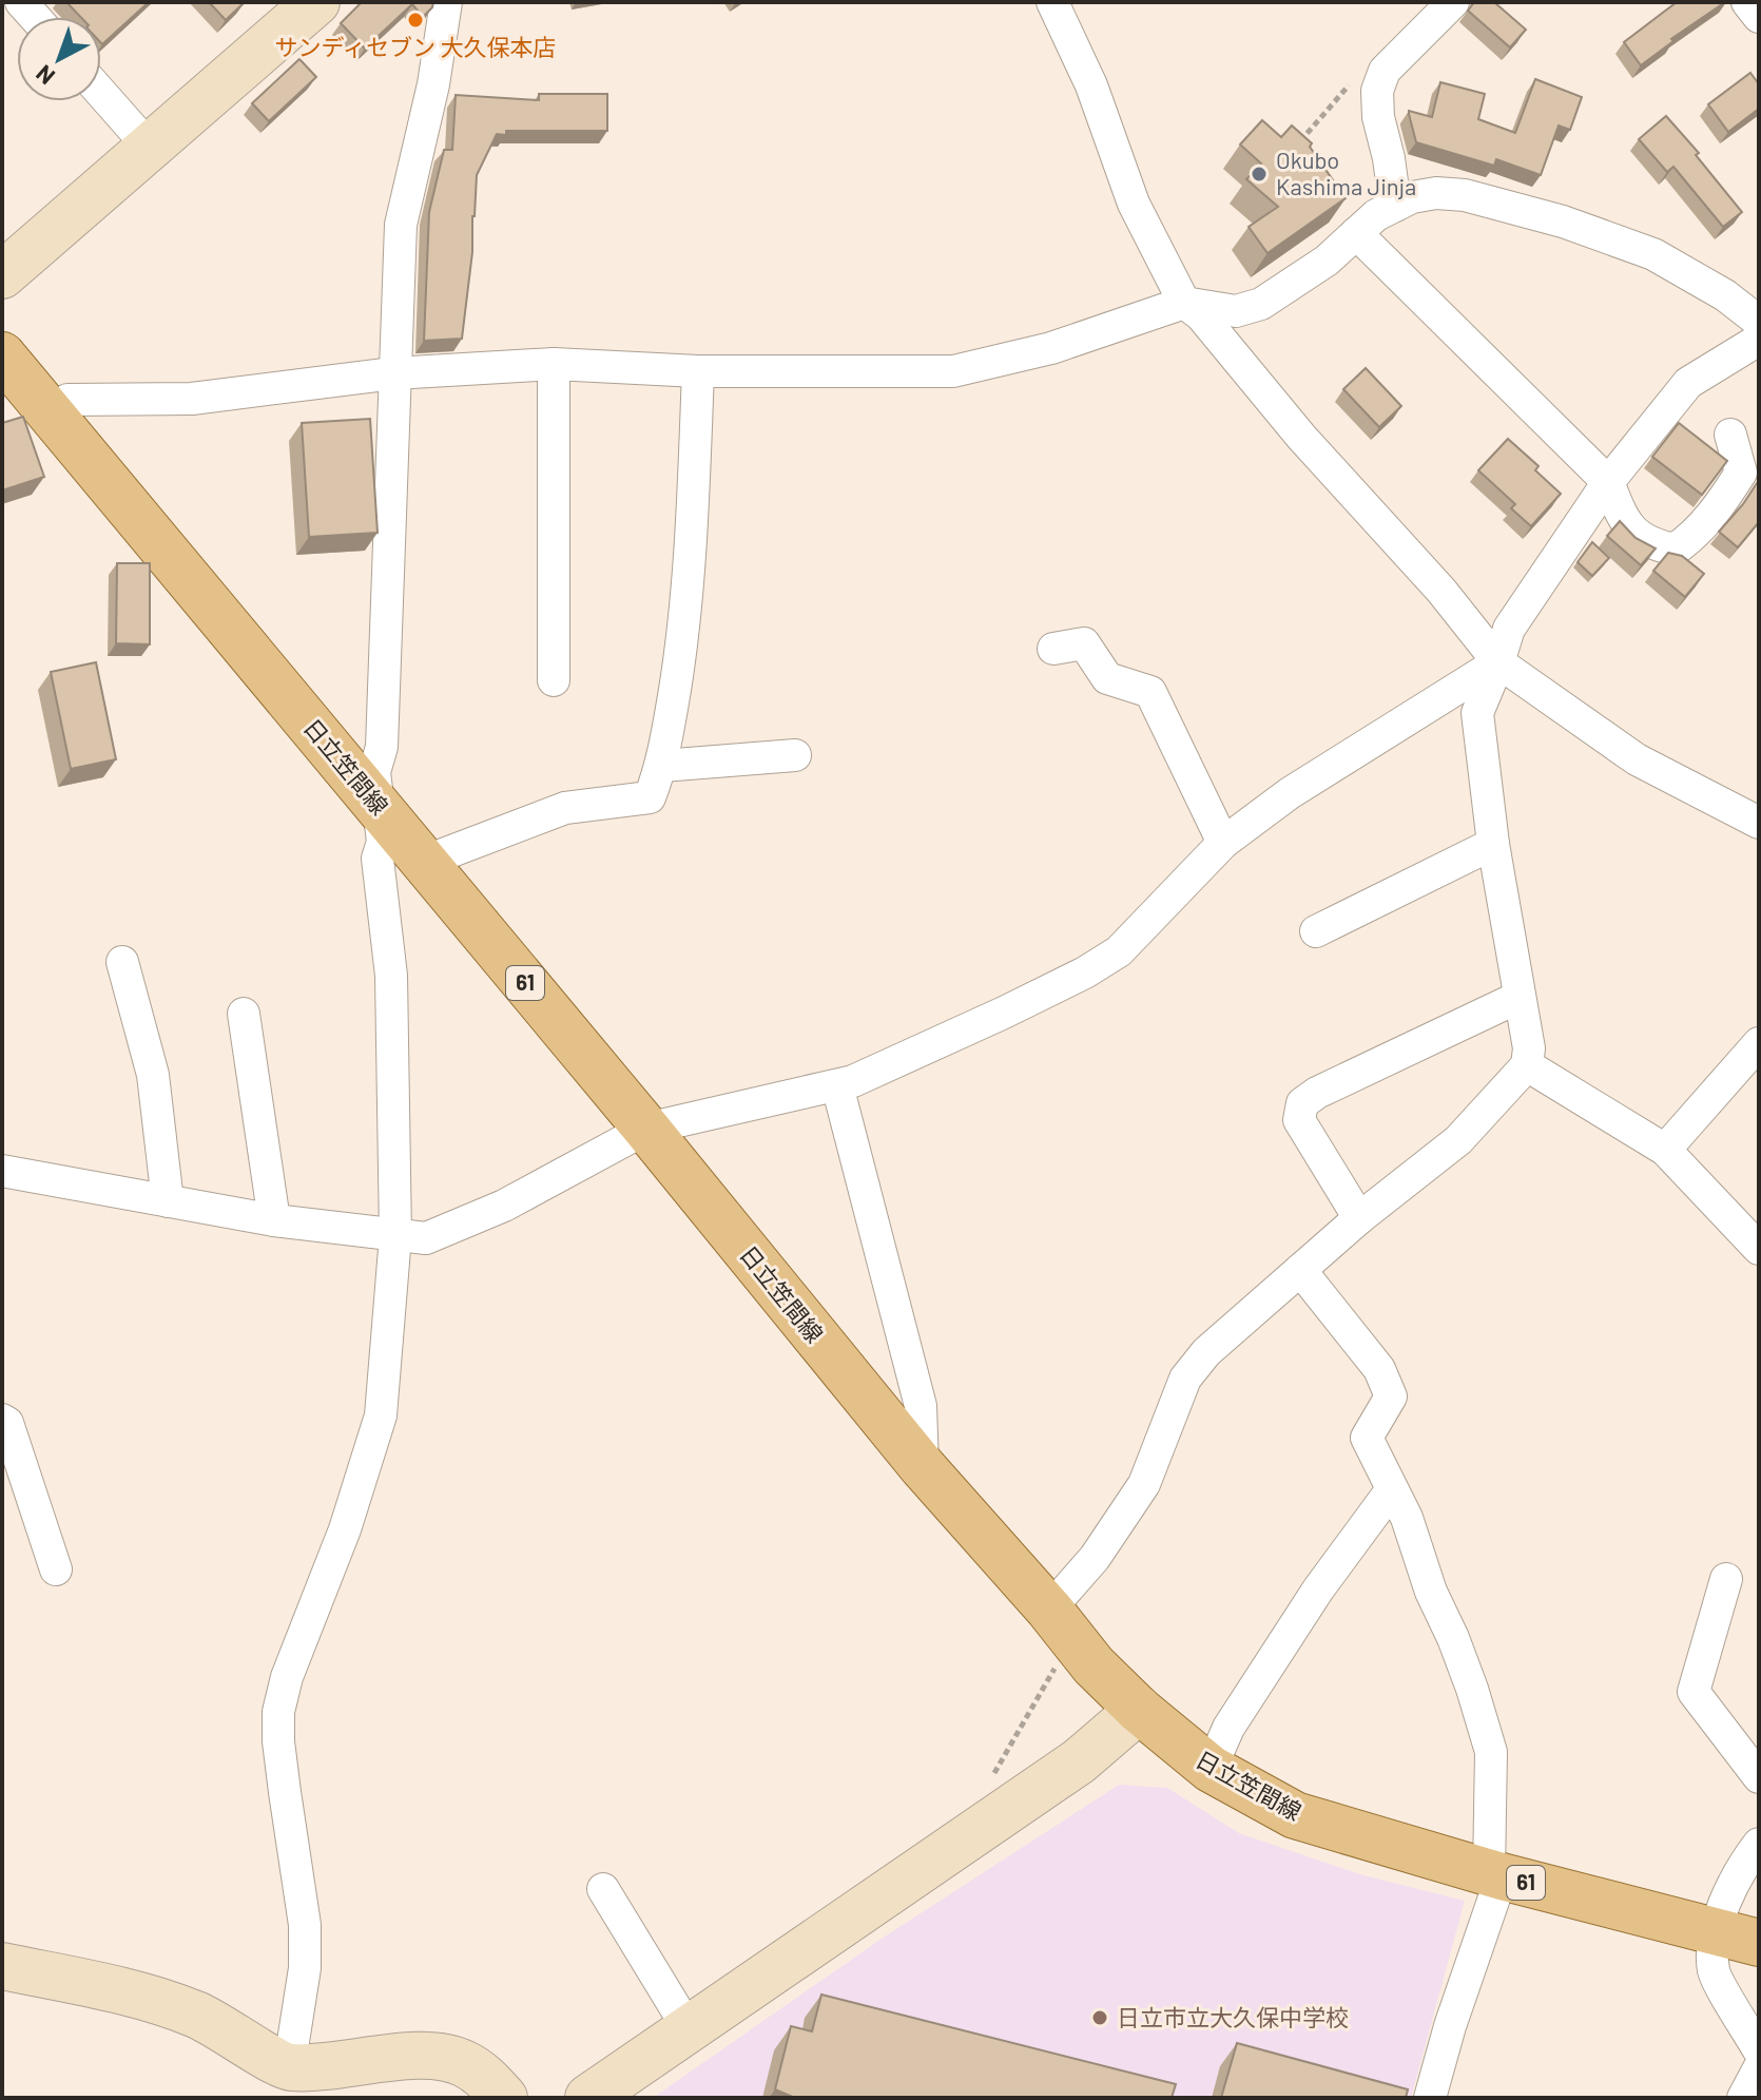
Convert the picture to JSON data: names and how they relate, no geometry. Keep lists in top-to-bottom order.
{
  "streets": {
    "main road": ["日立笠間線", "61"]
  },
  "places": ["サンディセブン 大久保本店", "Okubo Kashima Jinja", "日立市立大久保中学校"],
  "north": "bottom left"
}
